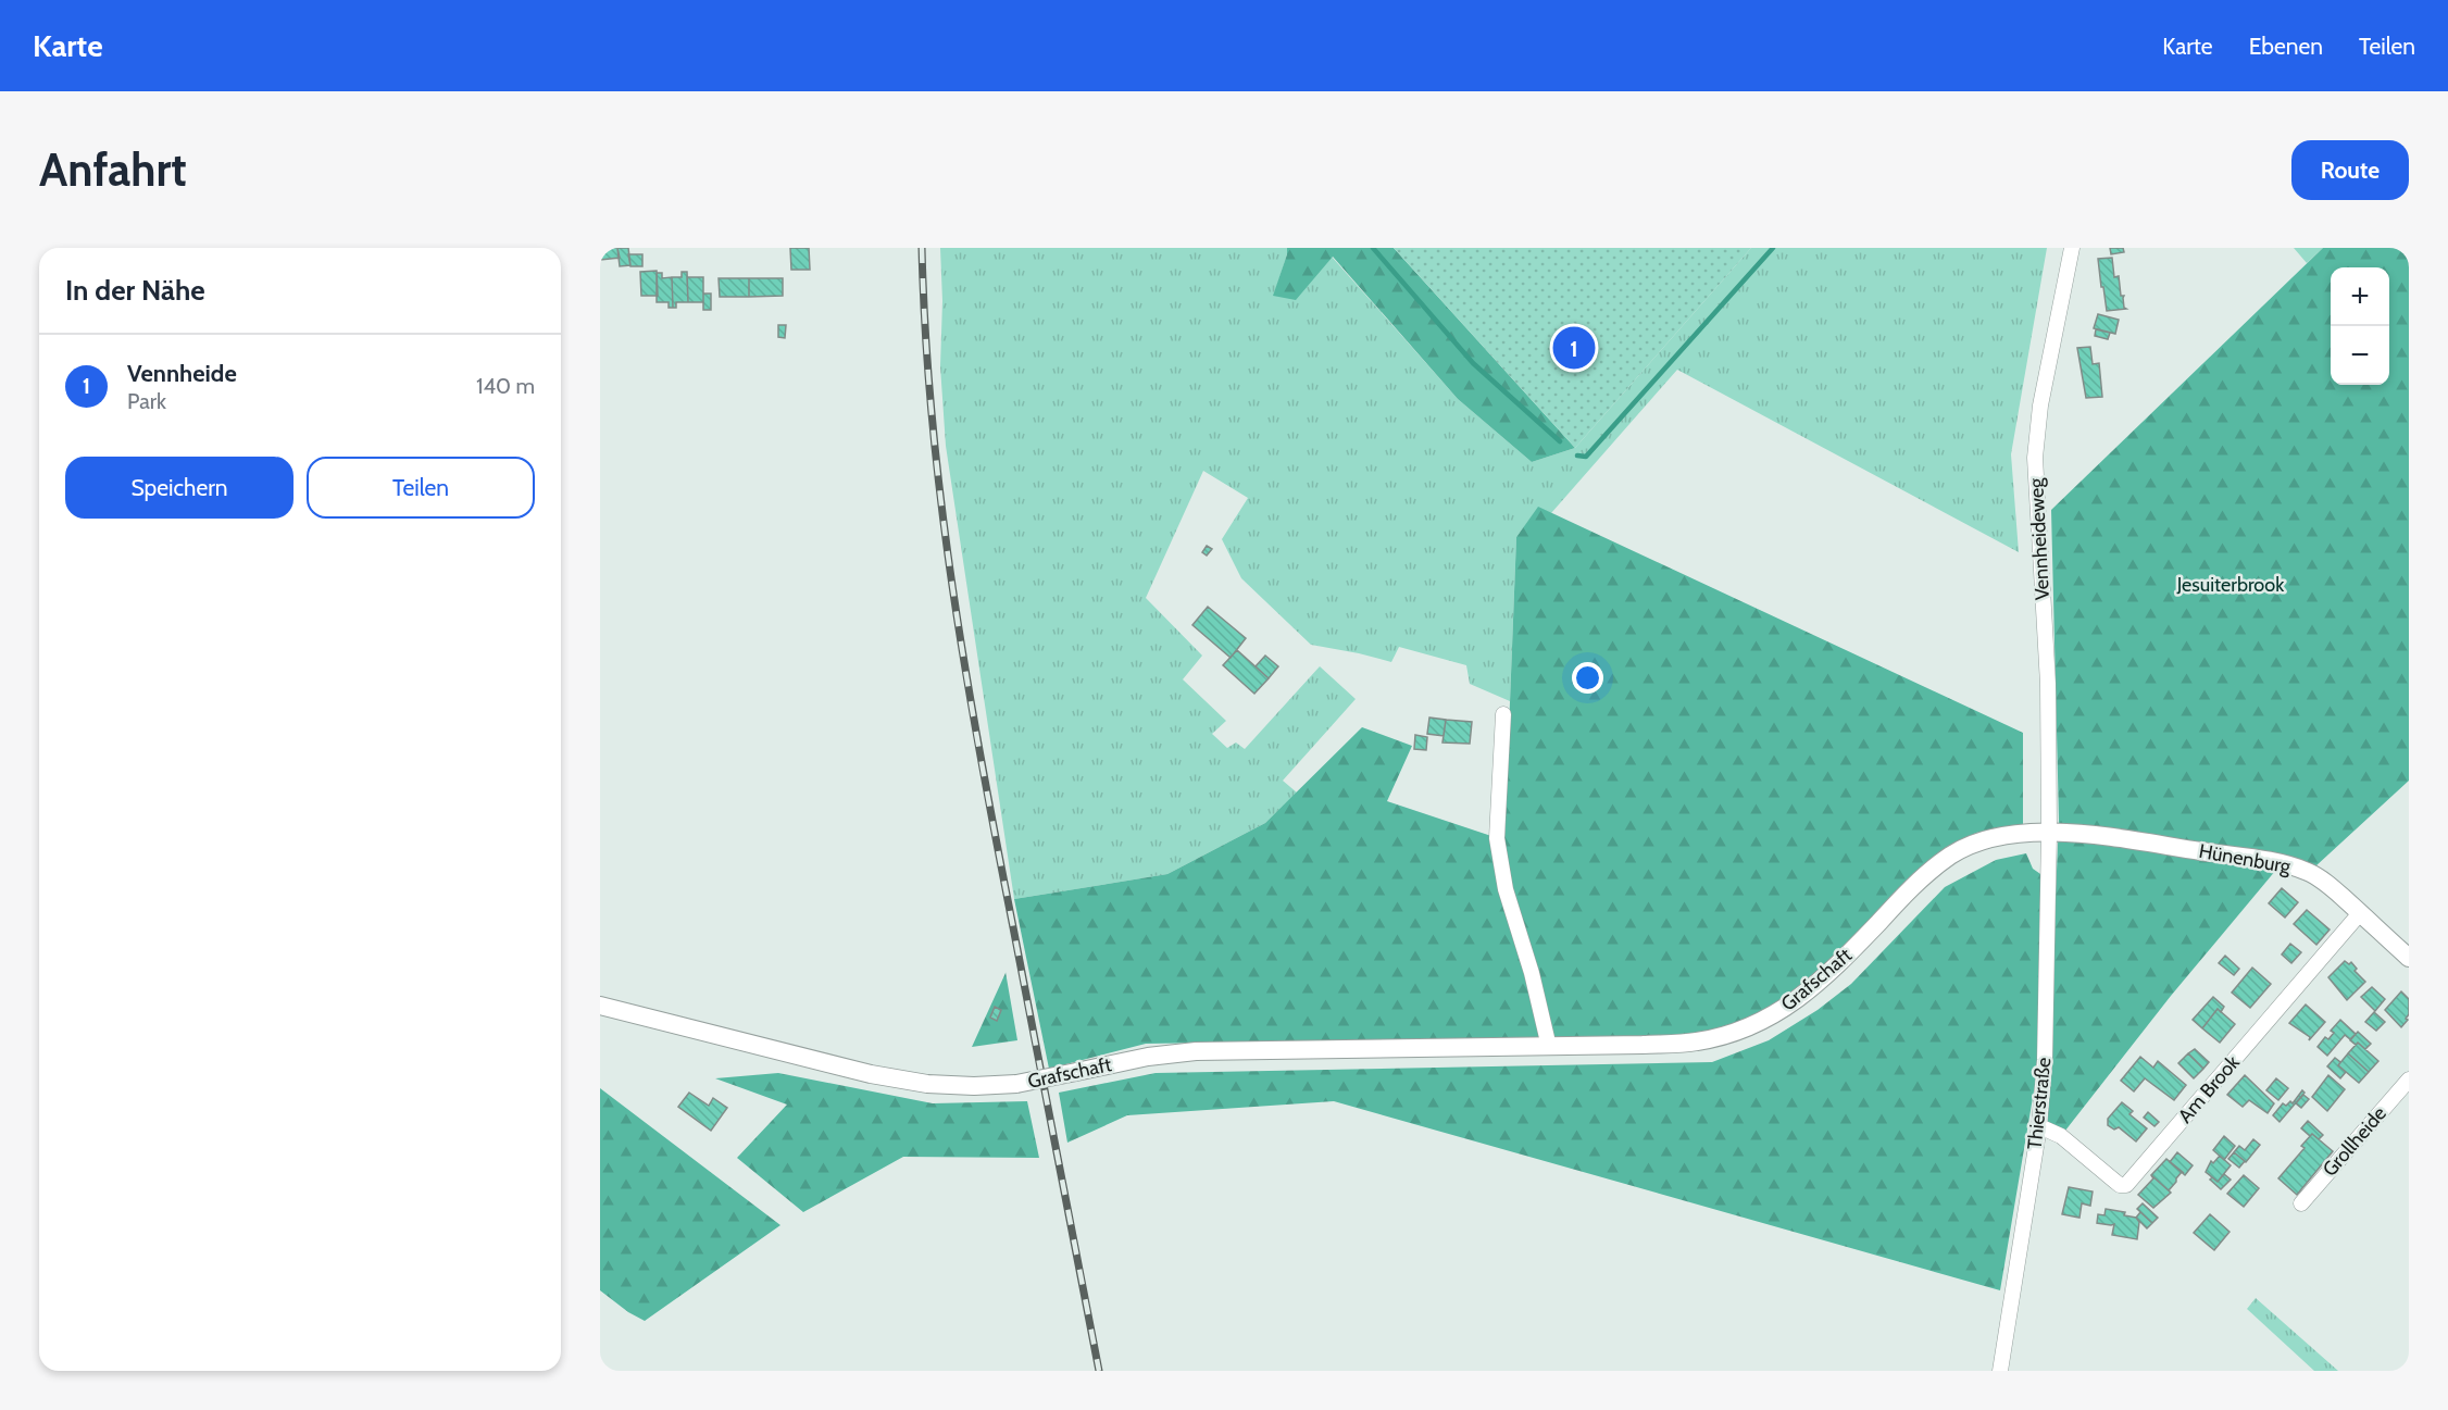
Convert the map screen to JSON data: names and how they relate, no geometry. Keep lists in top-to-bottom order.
{
  "streets": {
    "street": [
      "Vennheideweg",
      "Hünenburg",
      "Grafschaft",
      "Am Brook",
      "Thierstraße",
      "Grollheide"
    ]
  },
  "crossings": [
    ["Vennheideweg", "Hünenburg"],
    ["Vennheideweg", "Grafschaft"],
    ["Vennheideweg", "Thierstraße"],
    ["Hünenburg", "Grafschaft"],
    ["Hünenburg", "Am Brook"],
    ["Hünenburg", "Thierstraße"],
    ["Grafschaft", "Thierstraße"],
    ["Am Brook", "Thierstraße"]
  ],
  "parks": ["Jesuiterbrook"],
  "page": {
    "header": "Karte",
    "nav": ["Karte", "Ebenen", "Teilen"],
    "buttons": [
      "Route",
      ["Speichern", "Teilen"]
    ],
    "title": "Anfahrt",
    "heading": "In der Nähe",
    "map_buttons": ["+", "−"],
    "pins": "1",
    "list": [
      {
        "mark": "1",
        "name": "Vennheide",
        "note": "Park",
        "value": "140 m"
      }
    ]
  }
}
